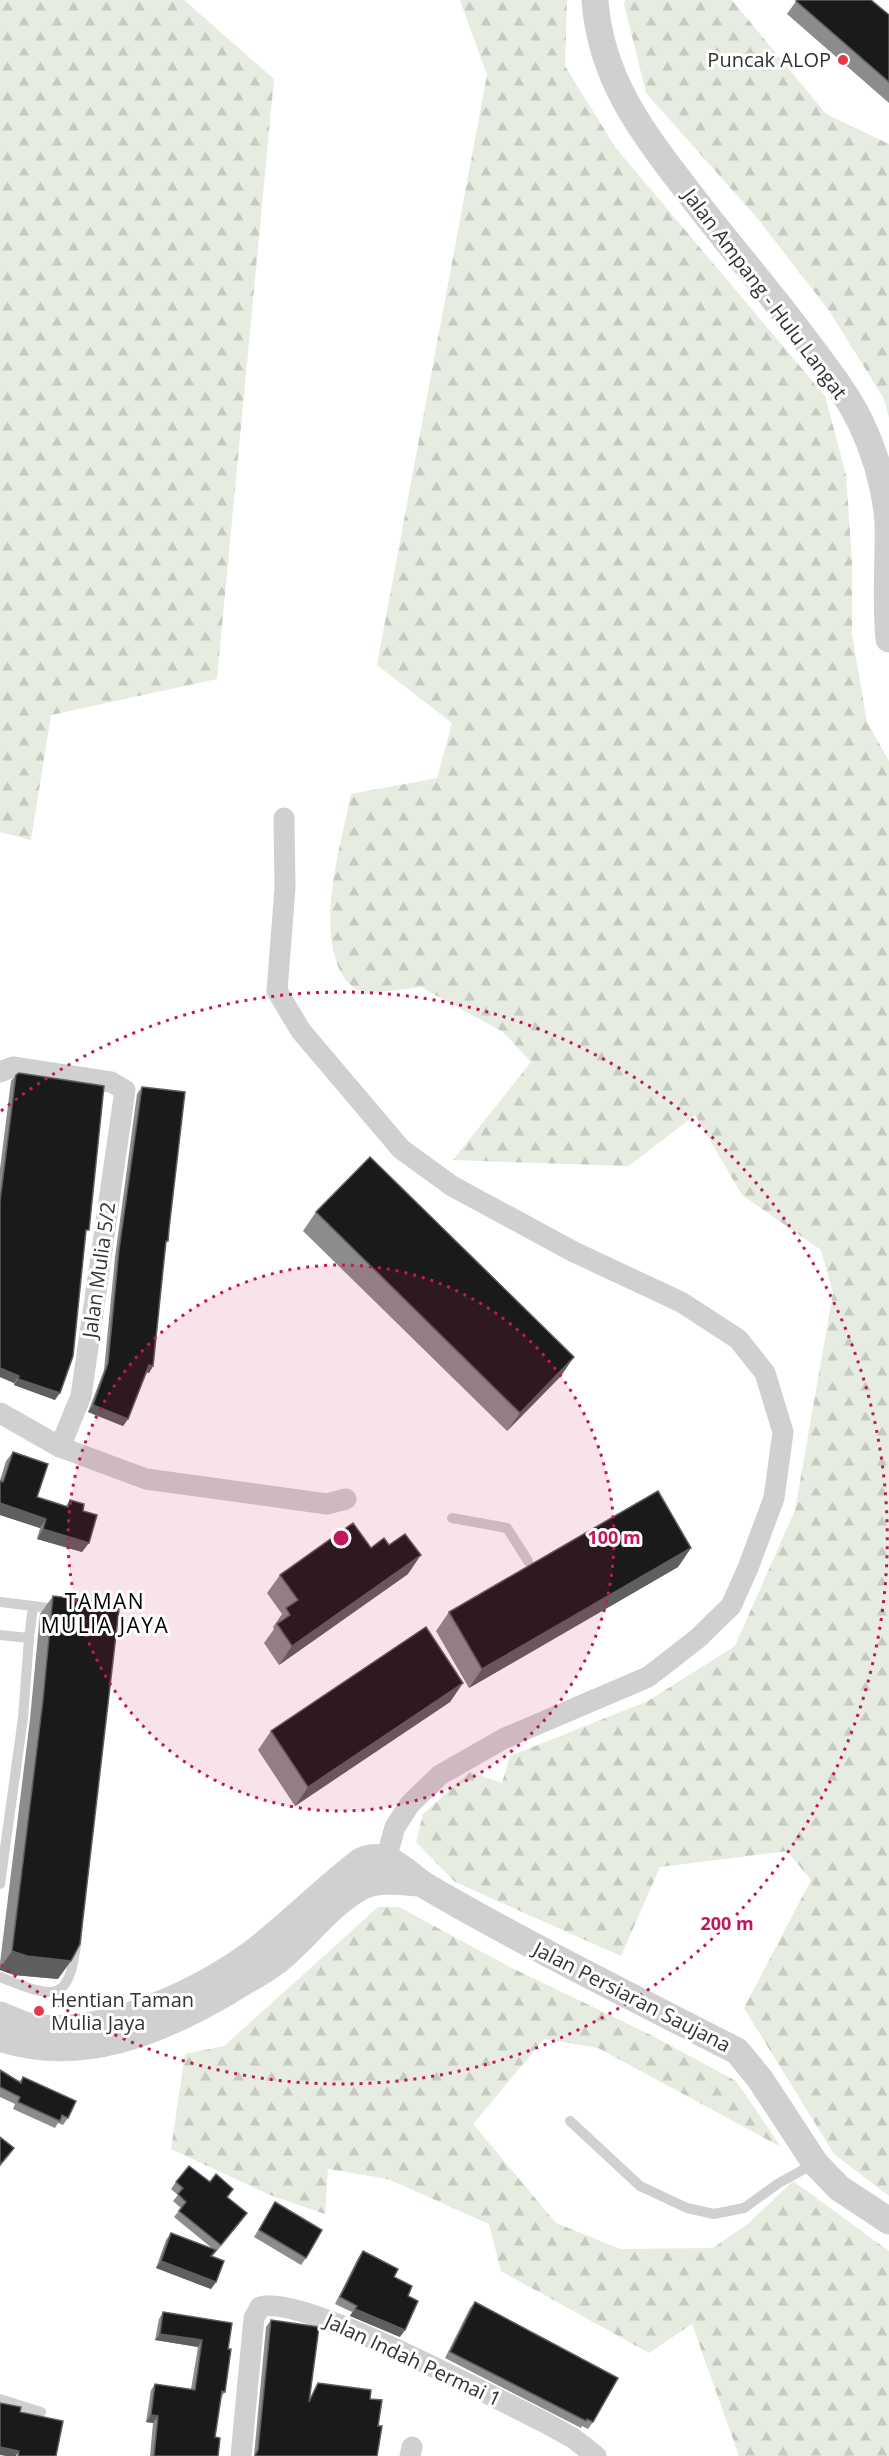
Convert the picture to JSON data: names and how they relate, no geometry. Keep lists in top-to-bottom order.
{
  "streets": {
    "street": [
      "Jalan Ampang - Hulu Langat",
      "Jalan Mulia 5/2",
      "Jalan Persiaran Saujana",
      "Jalan Indah Permai 1"
    ]
  },
  "districts": ["TAMAN MULIA JAYA"],
  "places": ["Puncak ALOP", "Hentian Taman Mulia Jaya"],
  "rings": ["100 m", "200 m"]
}
